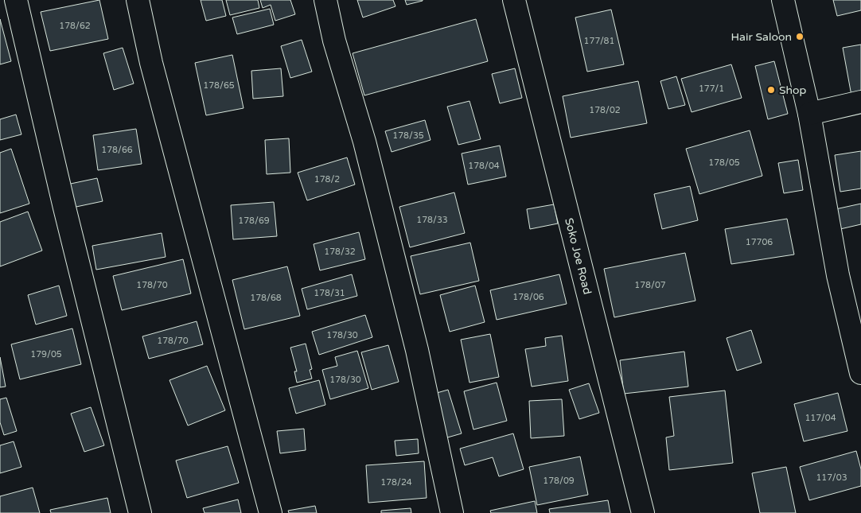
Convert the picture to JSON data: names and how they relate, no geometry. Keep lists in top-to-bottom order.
{
  "streets": {
    "street": ["Soko Joe Road"]
  },
  "places": ["Hair Saloon", "Shop"],
  "house_numbers": [
    "178/62",
    "177/81",
    "178/65",
    "177/1",
    "178/02",
    "178/35",
    "178/66",
    "178/05",
    "178/04",
    "178/2",
    "178/33",
    "178/69",
    "17706",
    "178/32",
    "178/70",
    "178/07",
    "178/31",
    "178/06",
    "178/68",
    "178/30",
    "178/70",
    "179/05",
    "178/30",
    "117/04",
    "117/03",
    "178/09",
    "178/24"
  ]
}
